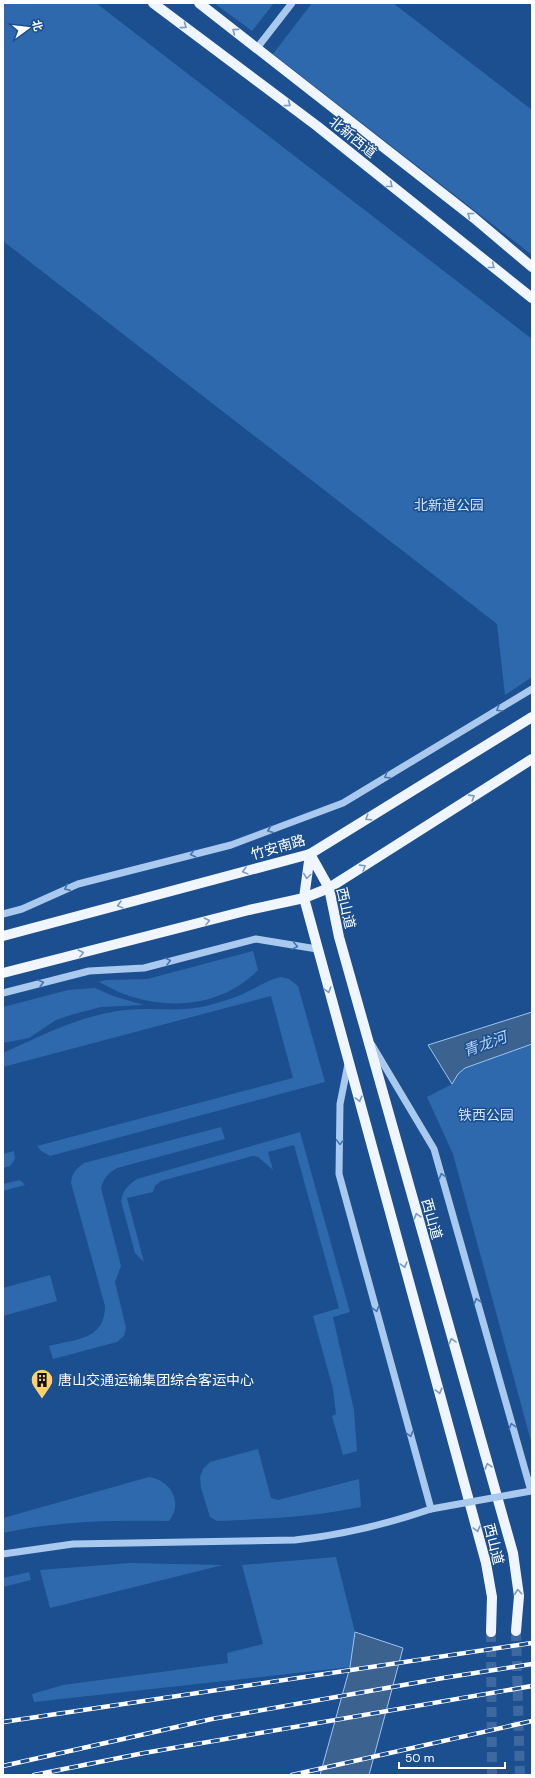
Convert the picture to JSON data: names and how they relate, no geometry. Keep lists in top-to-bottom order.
{
  "streets": {
    "main road": ["北新西道", "竹安南路", "西山道"]
  },
  "crossings": [
    ["竹安南路", "西山道"]
  ],
  "water": ["青龙河"],
  "parks": ["北新道公园", "铁西公园"],
  "places": {
    "building": ["唐山交通运输集团综合客运中心"]
  },
  "scale_bar": "50 m",
  "north": "right"
}
